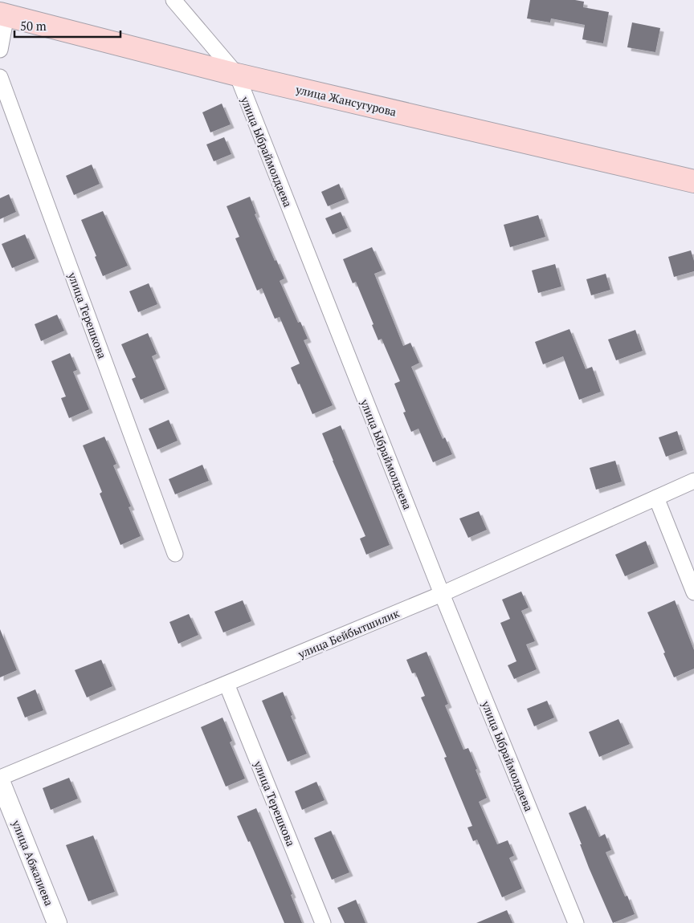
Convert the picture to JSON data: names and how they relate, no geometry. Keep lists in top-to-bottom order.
{
  "streets": {
    "main road": ["улица Жансугурова"],
    "street": [
      "улица Ыбраймолдаева",
      "улица Терешкова",
      "улица Бейбытшилик",
      "улица Абжалиева"
    ]
  },
  "crossings": [
    ["улица Жансугурова", "улица Ыбраймолдаева"],
    ["улица Ыбраймолдаева", "улица Бейбытшилик"],
    ["улица Терешкова", "улица Бейбытшилик"]
  ],
  "scale_bar": "50 m"
}
